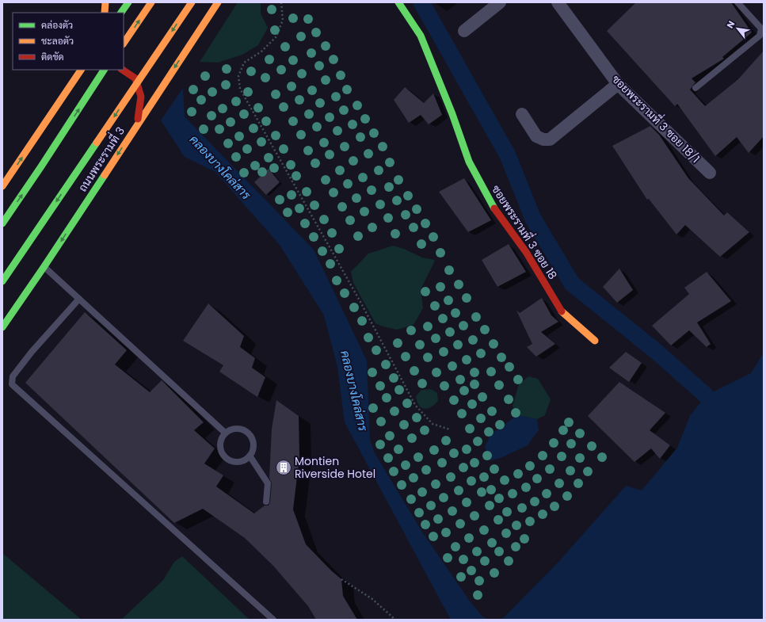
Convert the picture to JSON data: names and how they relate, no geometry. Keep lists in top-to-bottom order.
{
  "streets": {
    "main road": ["ถนนพระรามที่ 3", "ซอยพระรามที่ 3 ซอย 18"],
    "street": ["ซอยพระรามที่ 3 ซอย 18/1"]
  },
  "water": ["คลองบางโคล่สาร"],
  "places": {
    "building": ["Montien Riverside Hotel"]
  },
  "legend": ["คล่องตัว", "ชะลอตัว", "ติดขัด"],
  "north": "top left"
}
